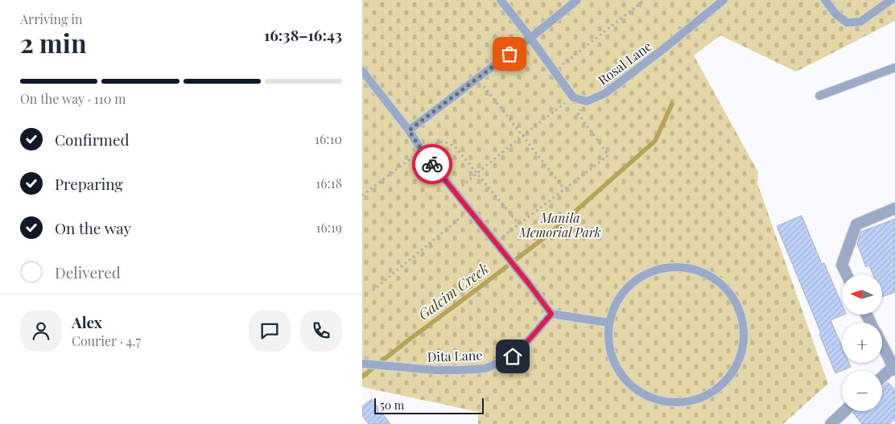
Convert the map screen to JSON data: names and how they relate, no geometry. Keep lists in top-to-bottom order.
{
  "streets": {
    "lane": ["Rosal Lane", "Dita Lane"]
  },
  "water": ["Galcim Creek"],
  "parks": ["Manila Memorial Park"],
  "scale_bar": "50 m",
  "north": "left",
  "page": {
    "heading": ["2 min", "Arriving in", "16:38–16:43"],
    "panel": ["Alex", "Courier · 4.7"],
    "bar": "On the way · 110 m",
    "list": [
      ["Confirmed", "16:10"],
      ["Preparing", "16:18"],
      ["On the way", "16:19"],
      "Delivered"
    ],
    "map_buttons": ["+", "−"],
    "scale": "50 m"
  }
}
